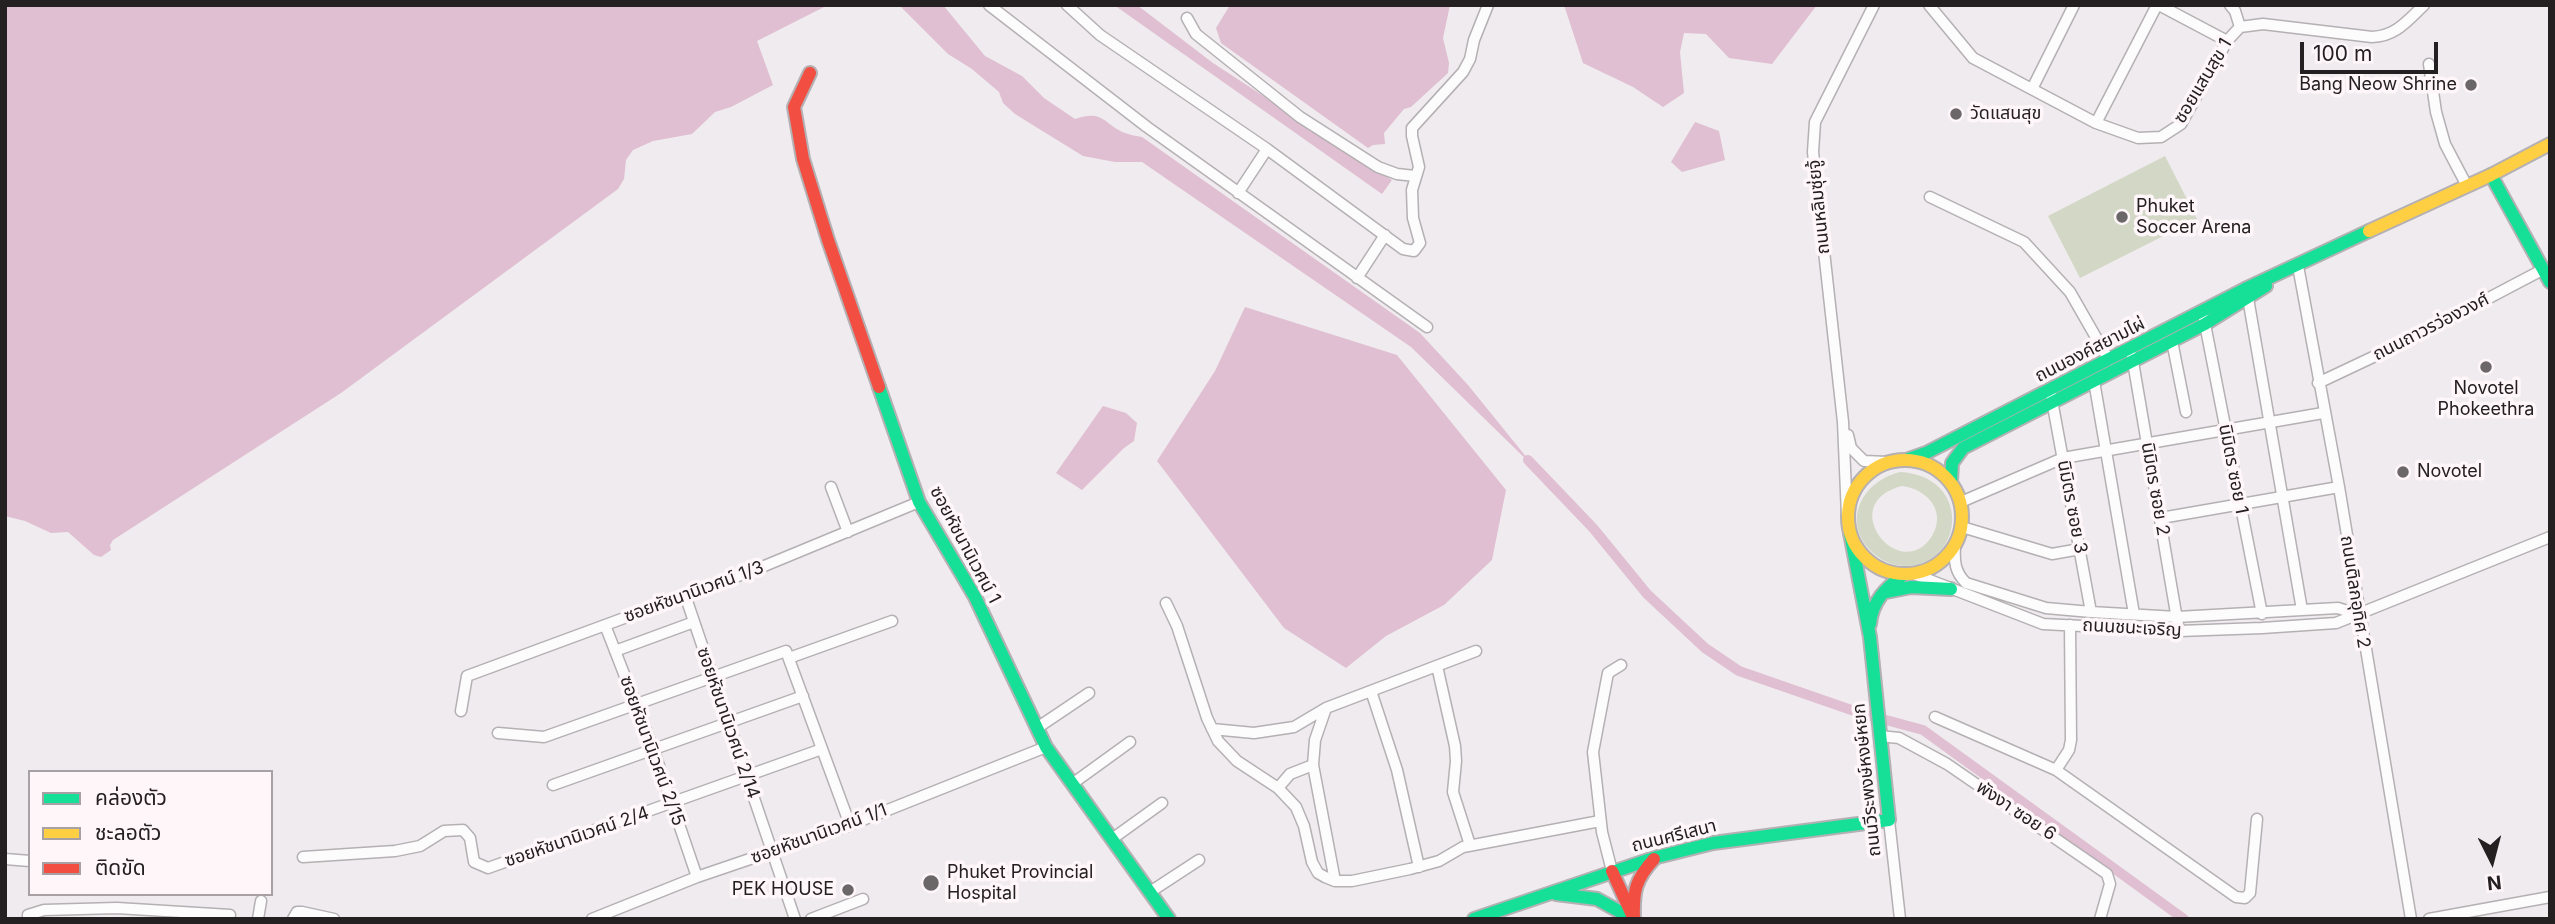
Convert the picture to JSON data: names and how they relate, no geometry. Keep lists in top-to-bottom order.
{
  "streets": {
    "street": [
      "ซอยแสนสุข 1",
      "ถนนหลิมซุ่ยจู้",
      "ถนนถาวรว่องวงศ์",
      "ถนนองค์สยามไผ่",
      "นิมิตร ซอย 1",
      "นิมิตร ซอย 2",
      "นิมิตร ซอย 3",
      "ซอยหัชนานิเวศน์ 1",
      "ซอยหัชนานิเวศน์ 1/3",
      "ถนนติลกอุทิศ 2",
      "ถนนชนะเจริญ",
      "ซอยหัชนานิเวศน์ 2/14",
      "ซอยหัชนานิเวศน์ 2/15",
      "ถนนวีระพงษ์หงษ์หยก",
      "พังงา ซอย 6",
      "ซอยหัชนานิเวศน์ 1/1",
      "ถนนศรีเสนา",
      "ซอยหัชนานิเวศน์ 2/4"
    ]
  },
  "crossings": [
    ["ถนนหลิมซุ่ยจู้", "ถนนองค์สยามไผ่"],
    ["ถนนหลิมซุ่ยจู้", "ถนนชนะเจริญ"],
    ["ถนนหลิมซุ่ยจู้", "ถนนวีระพงษ์หงษ์หยก"],
    ["ถนนถาวรว่องวงศ์", "ถนนติลกอุทิศ 2"],
    ["ถนนองค์สยามไผ่", "นิมิตร ซอย 1"],
    ["ถนนองค์สยามไผ่", "นิมิตร ซอย 2"],
    ["ถนนองค์สยามไผ่", "นิมิตร ซอย 3"],
    ["ถนนองค์สยามไผ่", "ถนนติลกอุทิศ 2"],
    ["ถนนองค์สยามไผ่", "ถนนชนะเจริญ"],
    ["ถนนองค์สยามไผ่", "ถนนวีระพงษ์หงษ์หยก"],
    ["นิมิตร ซอย 1", "ถนนชนะเจริญ"],
    ["นิมิตร ซอย 2", "ถนนชนะเจริญ"],
    ["นิมิตร ซอย 3", "ถนนชนะเจริญ"],
    ["ซอยหัชนานิเวศน์ 1", "ซอยหัชนานิเวศน์ 1/3"],
    ["ซอยหัชนานิเวศน์ 1", "ซอยหัชนานิเวศน์ 1/1"],
    ["ซอยหัชนานิเวศน์ 1/3", "ซอยหัชนานิเวศน์ 2/14"],
    ["ซอยหัชนานิเวศน์ 1/3", "ซอยหัชนานิเวศน์ 2/15"],
    ["ถนนติลกอุทิศ 2", "ถนนชนะเจริญ"],
    ["ถนนชนะเจริญ", "ถนนวีระพงษ์หงษ์หยก"],
    ["ซอยหัชนานิเวศน์ 2/14", "ซอยหัชนานิเวศน์ 1/1"],
    ["ซอยหัชนานิเวศน์ 2/15", "ซอยหัชนานิเวศน์ 1/1"],
    ["ซอยหัชนานิเวศน์ 2/15", "ซอยหัชนานิเวศน์ 2/4"],
    ["ถนนวีระพงษ์หงษ์หยก", "พังงา ซอย 6"],
    ["ถนนวีระพงษ์หงษ์หยก", "ถนนศรีเสนา"]
  ],
  "places": [
    "Bang Neow Shrine",
    "วัดแสนสุข",
    "Phuket Soccer Arena",
    "Novotel Phokeethra",
    "Novotel",
    "Phuket Provincial Hospital",
    "PEK HOUSE"
  ],
  "legend": ["คล่องตัว", "ชะลอตัว", "ติดขัด"],
  "scale_bar": "100 m",
  "north": "bottom"
}
